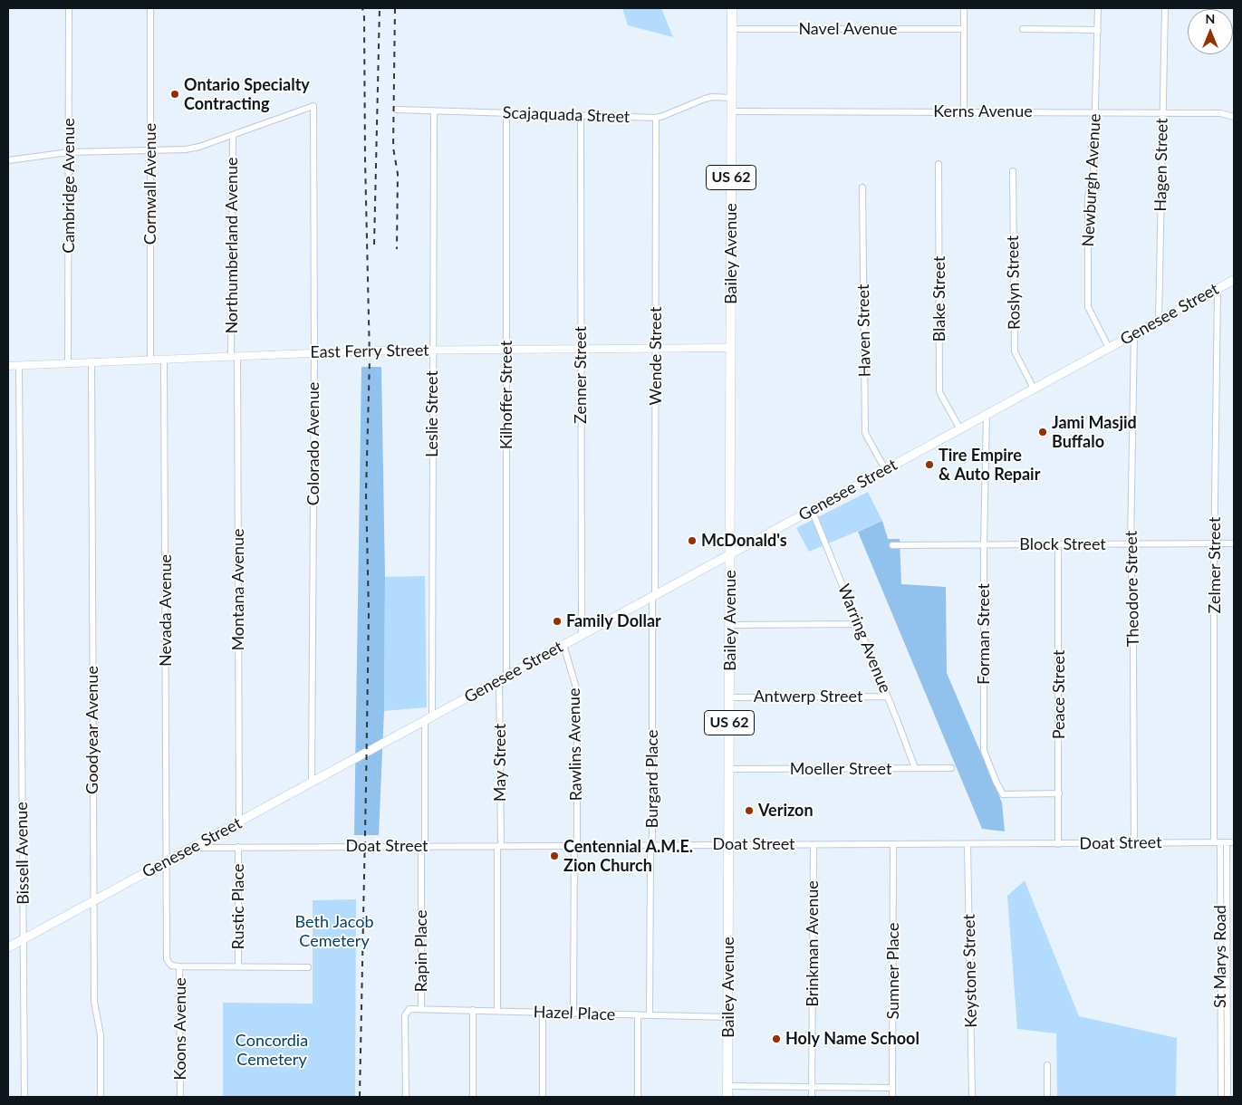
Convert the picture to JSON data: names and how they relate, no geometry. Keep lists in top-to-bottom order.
{
  "streets": {
    "main road": ["US 62", "Bailey Avenue", "Genesee Street"],
    "street": [
      "Navel Avenue",
      "Kerns Avenue",
      "Scajaquada Street",
      "Hagen Street",
      "Newburgh Avenue",
      "Cornwall Avenue",
      "Cambridge Avenue",
      "Northumberland Avenue",
      "Roslyn Street",
      "Blake Street",
      "Haven Street",
      "East Ferry Street",
      "Wende Street",
      "Zenner Street",
      "Kilhoffer Street",
      "Leslie Street",
      "Colorado Avenue",
      "Block Street",
      "Zelmer Street",
      "Theodore Street",
      "Montana Avenue",
      "Nevada Avenue",
      "Forman Street",
      "Warring Avenue",
      "Peace Street",
      "Antwerp Street",
      "Goodyear Avenue",
      "Rawlins Avenue",
      "May Street",
      "Moeller Street",
      "Burgard Place",
      "Doat Street",
      "Bissell Avenue",
      "Rustic Place",
      "Brinkman Avenue",
      "Rapin Place",
      "St Marys Road",
      "Sumner Place",
      "Keystone Street",
      "Hazel Place",
      "Koons Avenue"
    ]
  },
  "crossings": [
    ["Navel Avenue", "Bailey Avenue"],
    ["Kerns Avenue", "Hagen Street"],
    ["Kerns Avenue", "Newburgh Avenue"],
    ["Kerns Avenue", "Bailey Avenue"],
    ["Scajaquada Street", "Bailey Avenue"],
    ["Scajaquada Street", "Wende Street"],
    ["Scajaquada Street", "Zenner Street"],
    ["Scajaquada Street", "Kilhoffer Street"],
    ["Scajaquada Street", "Leslie Street"],
    ["Hagen Street", "Genesee Street"],
    ["Newburgh Avenue", "Genesee Street"],
    ["Cornwall Avenue", "East Ferry Street"],
    ["Cambridge Avenue", "East Ferry Street"],
    ["Northumberland Avenue", "East Ferry Street"],
    ["Northumberland Avenue", "Colorado Avenue"],
    ["Northumberland Avenue", "Montana Avenue"],
    ["Bailey Avenue", "Genesee Street"],
    ["Bailey Avenue", "East Ferry Street"],
    ["Bailey Avenue", "Antwerp Street"],
    ["Bailey Avenue", "Moeller Street"],
    ["Bailey Avenue", "Doat Street"],
    ["Bailey Avenue", "Hazel Place"],
    ["Roslyn Street", "Genesee Street"],
    ["Blake Street", "Genesee Street"],
    ["Genesee Street", "Haven Street"],
    ["Genesee Street", "Wende Street"],
    ["Genesee Street", "Zenner Street"],
    ["Genesee Street", "Kilhoffer Street"],
    ["Genesee Street", "Leslie Street"],
    ["Genesee Street", "Colorado Avenue"],
    ["Genesee Street", "Zelmer Street"],
    ["Genesee Street", "Theodore Street"],
    ["Genesee Street", "Montana Avenue"],
    ["Genesee Street", "Nevada Avenue"],
    ["Genesee Street", "Forman Street"],
    ["Genesee Street", "Warring Avenue"],
    ["Genesee Street", "Goodyear Avenue"],
    ["Genesee Street", "Rawlins Avenue"],
    ["Genesee Street", "May Street"],
    ["Genesee Street", "Burgard Place"],
    ["Genesee Street", "Doat Street"],
    ["Genesee Street", "Bissell Avenue"],
    ["Genesee Street", "Rapin Place"],
    ["Genesee Street", "Koons Avenue"],
    ["East Ferry Street", "Wende Street"],
    ["East Ferry Street", "Zenner Street"],
    ["East Ferry Street", "Kilhoffer Street"],
    ["East Ferry Street", "Leslie Street"],
    ["East Ferry Street", "Colorado Avenue"],
    ["East Ferry Street", "Montana Avenue"],
    ["East Ferry Street", "Nevada Avenue"],
    ["East Ferry Street", "Goodyear Avenue"],
    ["East Ferry Street", "Bissell Avenue"],
    ["Wende Street", "Burgard Place"],
    ["Kilhoffer Street", "May Street"],
    ["Leslie Street", "Rapin Place"],
    ["Block Street", "Zelmer Street"],
    ["Block Street", "Theodore Street"],
    ["Block Street", "Forman Street"],
    ["Block Street", "Peace Street"],
    ["Zelmer Street", "Doat Street"],
    ["Zelmer Street", "St Marys Road"],
    ["Theodore Street", "Doat Street"],
    ["Nevada Avenue", "Koons Avenue"],
    ["Forman Street", "Peace Street"],
    ["Warring Avenue", "Antwerp Street"],
    ["Warring Avenue", "Moeller Street"],
    ["Peace Street", "Doat Street"],
    ["Rawlins Avenue", "Doat Street"],
    ["Rawlins Avenue", "Hazel Place"],
    ["May Street", "Doat Street"],
    ["May Street", "Hazel Place"],
    ["Burgard Place", "Doat Street"],
    ["Burgard Place", "Hazel Place"],
    ["Doat Street", "Rustic Place"],
    ["Doat Street", "Brinkman Avenue"],
    ["Doat Street", "Rapin Place"],
    ["Doat Street", "St Marys Road"],
    ["Doat Street", "Sumner Place"],
    ["Doat Street", "Keystone Street"],
    ["Rapin Place", "Hazel Place"]
  ],
  "parks": ["Beth Jacob Cemetery", "Concordia Cemetery"],
  "places": [
    "Ontario Specialty Contracting",
    "Jami Masjid Buffalo",
    "Tire Empire & Auto Repair",
    "McDonald's",
    "Family Dollar",
    "Verizon",
    "Centennial A.M.E. Zion Church",
    "Holy Name School"
  ],
  "north": "top"
}
